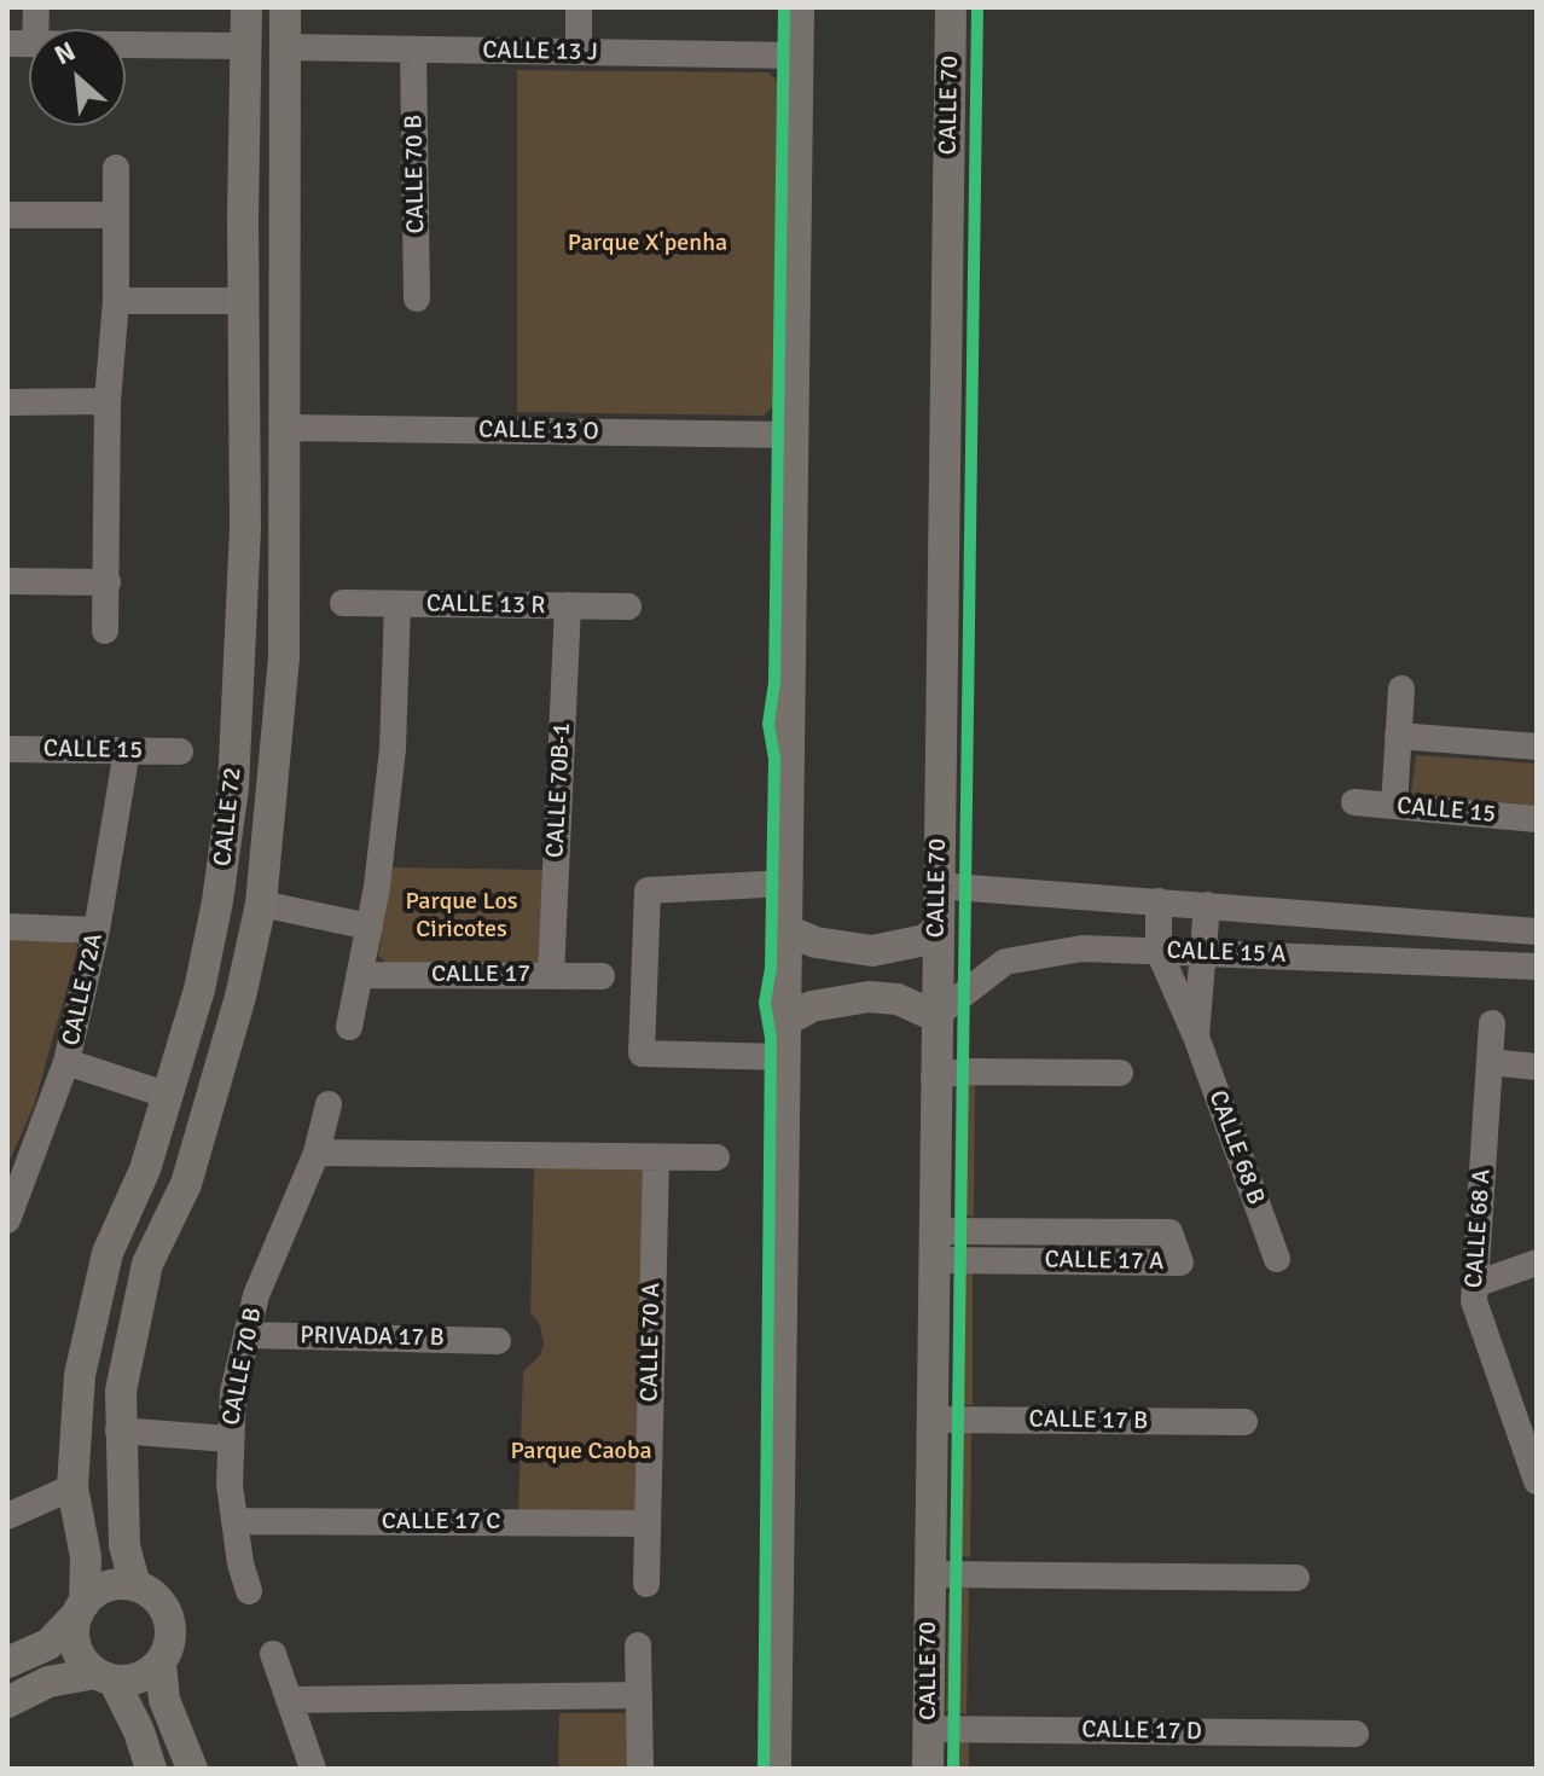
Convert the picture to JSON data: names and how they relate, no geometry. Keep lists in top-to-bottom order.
{
  "streets": {
    "main road": ["CALLE 70", "CALLE 72"],
    "street": [
      "CALLE 13 J",
      "CALLE 70 B",
      "CALLE 13 O",
      "CALLE 13 R",
      "CALLE 15",
      "CALLE 70B-1",
      "CALLE 15 A",
      "CALLE 17",
      "CALLE 72A",
      "CALLE 68 B",
      "CALLE 68 A",
      "CALLE 17 A",
      "PRIVADA 17 B",
      "CALLE 70 A",
      "CALLE 17 B",
      "CALLE 17 C",
      "CALLE 17 D"
    ]
  },
  "crossings": [
    ["CALLE 13 J", "CALLE 70 B"],
    ["CALLE 13 J", "CALLE 72"],
    ["CALLE 70", "CALLE 15 A"],
    ["CALLE 70", "CALLE 17 A"],
    ["CALLE 70", "CALLE 17 B"],
    ["CALLE 70", "CALLE 17 D"],
    ["CALLE 70 B", "PRIVADA 17 B"],
    ["CALLE 70 B", "CALLE 17 C"],
    ["CALLE 13 O", "CALLE 72"],
    ["CALLE 13 R", "CALLE 70B-1"],
    ["CALLE 15", "CALLE 72A"],
    ["CALLE 70B-1", "CALLE 17"],
    ["CALLE 15 A", "CALLE 68 B"],
    ["CALLE 70 A", "CALLE 17 C"]
  ],
  "parks": ["Parque X'penha", "Parque Los Ciricotes", "Parque Caoba"],
  "north": "top left"
}
